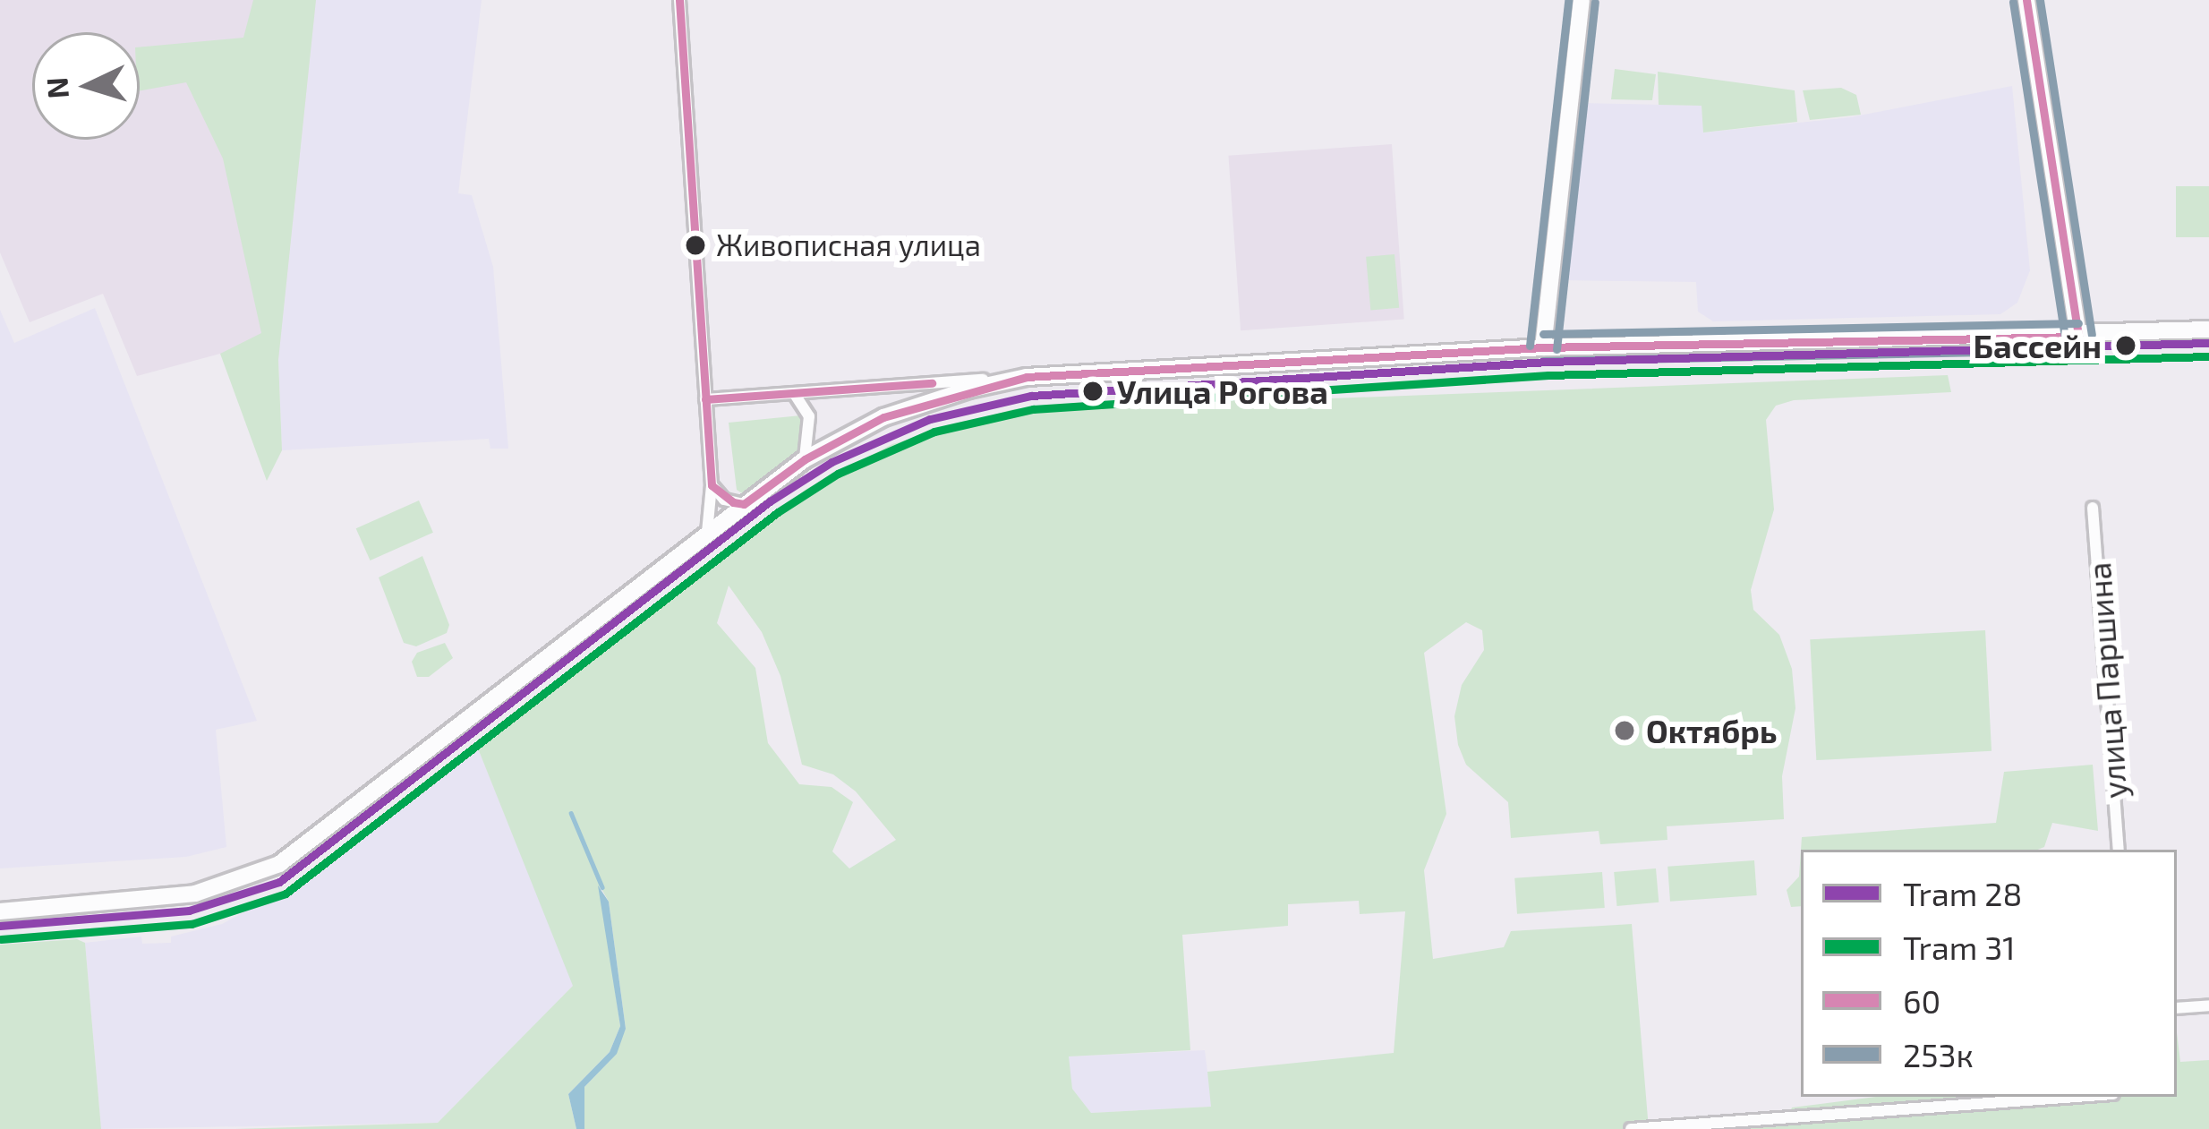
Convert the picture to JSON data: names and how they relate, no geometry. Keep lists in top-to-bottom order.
{
  "streets": {
    "street": ["улица Паршина"]
  },
  "places": [
    "Живописная улица",
    "Бассейн",
    "Улица Рогова",
    "Октябрь"
  ],
  "lines": [
    "transit line 60",
    "transit line 253к",
    "tram line 28",
    "tram line 31"
  ],
  "legend": [
    "Tram 28",
    "Tram 31",
    "60",
    "253к"
  ],
  "north": "left"
}
